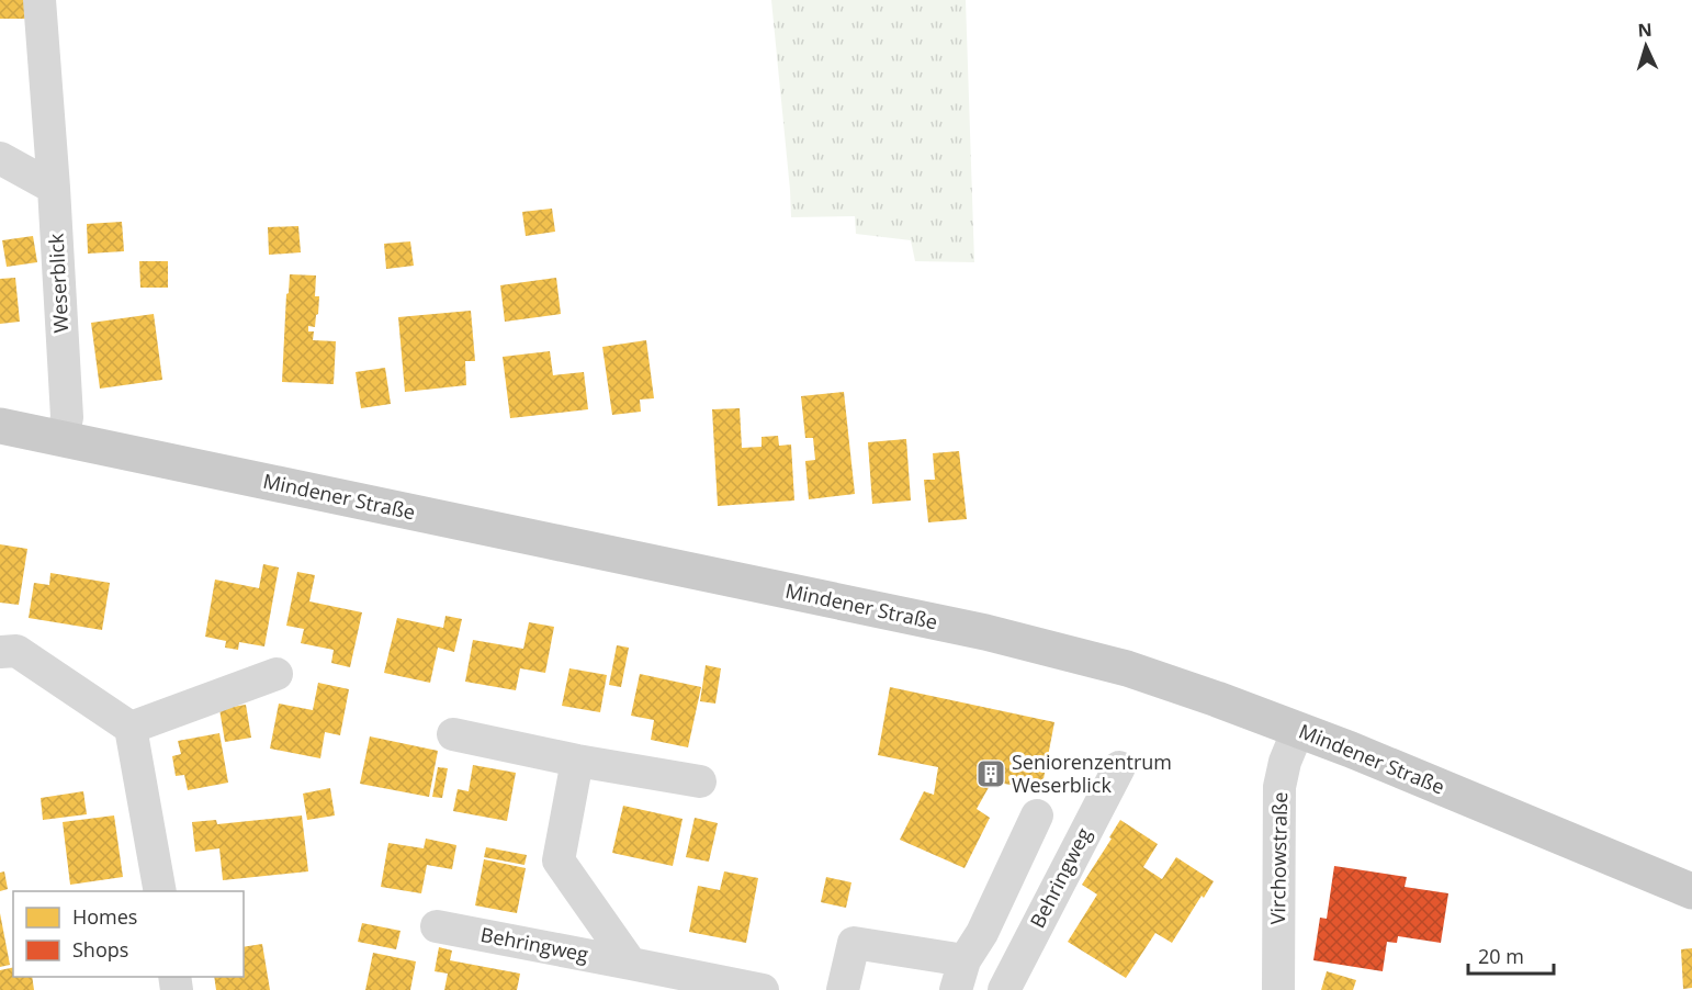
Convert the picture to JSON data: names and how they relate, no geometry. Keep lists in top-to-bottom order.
{
  "streets": {
    "main road": ["Mindener Straße"],
    "street": ["Weserblick", "Virchowstraße", "Behringweg"]
  },
  "crossings": [
    ["Weserblick", "Mindener Straße"],
    ["Mindener Straße", "Virchowstraße"]
  ],
  "places": {
    "building": ["Seniorenzentrum Weserblick"]
  },
  "legend": ["Homes", "Shops"],
  "scale_bar": "20 m",
  "north": "top"
}
